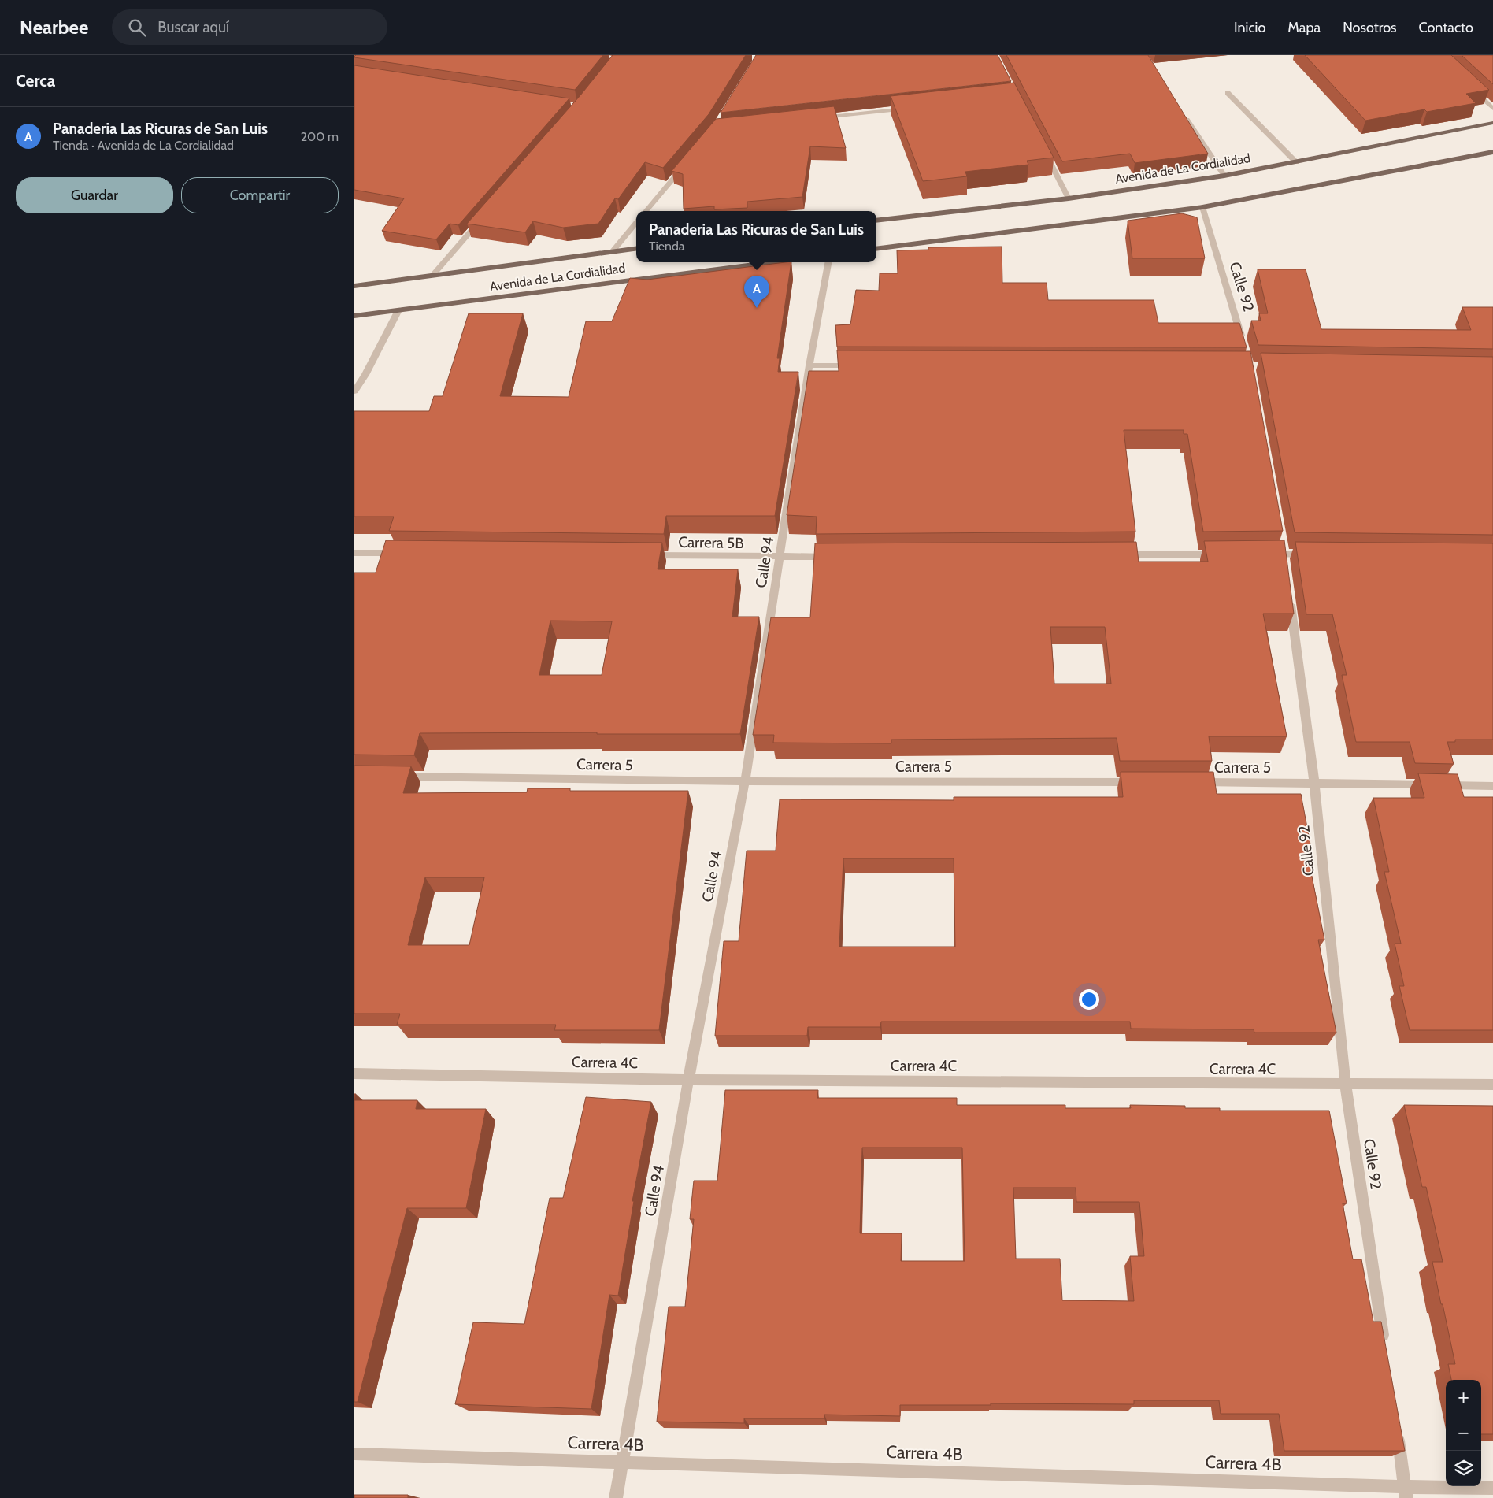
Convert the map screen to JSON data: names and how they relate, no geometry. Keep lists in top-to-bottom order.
{
  "streets": {
    "main road": ["Avenida de La Cordialidad"],
    "street": [
      "Calle 92",
      "Carrera 5B",
      "Calle 94",
      "Carrera 5",
      "Carrera 4C",
      "Carrera 4B"
    ]
  },
  "crossings": [
    ["Calle 92", "Carrera 5"],
    ["Calle 92", "Carrera 4C"],
    ["Carrera 5B", "Calle 94"],
    ["Calle 94", "Carrera 5"],
    ["Calle 94", "Carrera 4C"],
    ["Calle 94", "Carrera 4B"]
  ],
  "page": {
    "header": "Nearbee",
    "search": "Buscar aquí",
    "nav": [
      "Inicio",
      "Mapa",
      "Nosotros",
      "Contacto"
    ],
    "heading": "Cerca",
    "list": [
      {
        "mark": "A",
        "name": "Panaderia Las Ricuras de San Luis",
        "note": "Tienda · Avenida de La Cordialidad",
        "value": "200 m"
      }
    ],
    "buttons": ["Guardar", "Compartir"],
    "popup": ["Panaderia Las Ricuras de San Luis", "Tienda"],
    "pins": "A",
    "map_buttons": ["+", "−"]
  }
}
